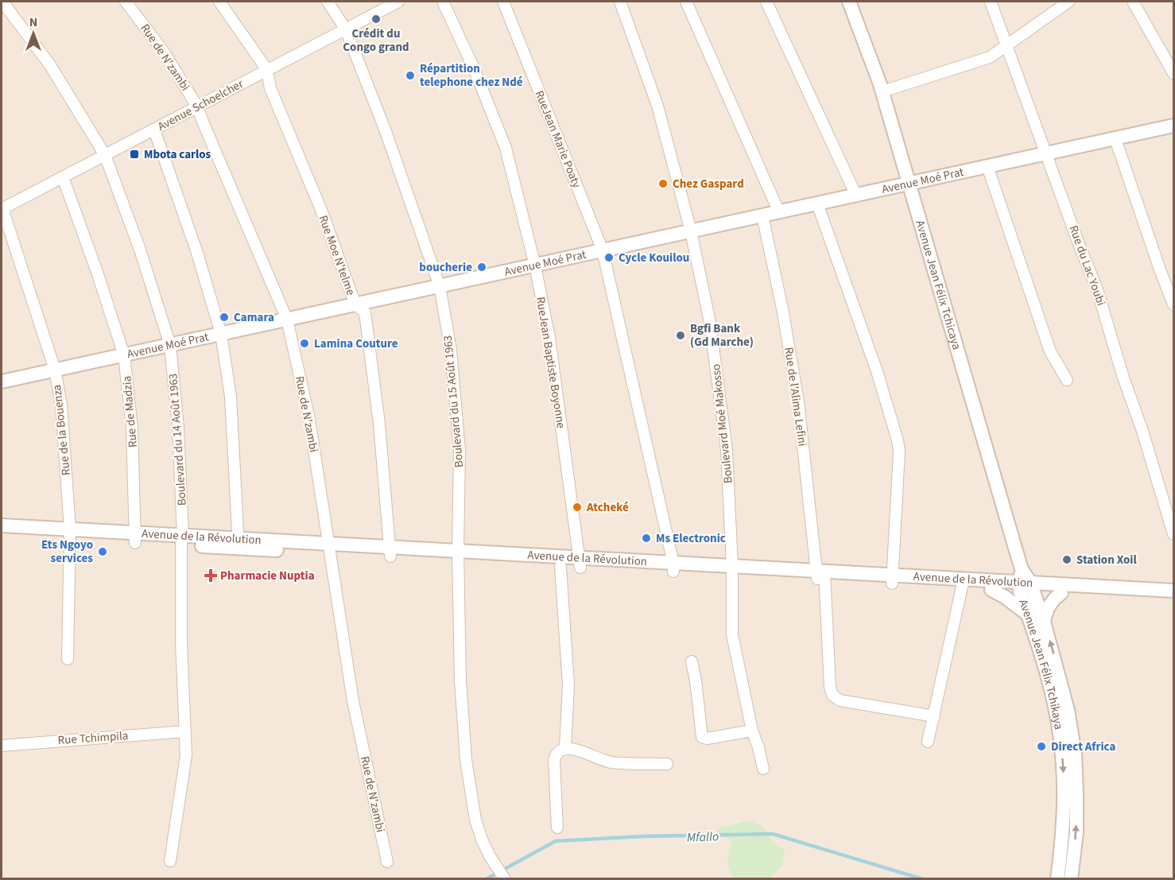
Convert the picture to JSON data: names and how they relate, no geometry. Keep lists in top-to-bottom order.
{
  "streets": {
    "street": [
      "Rue de N'zambi",
      "Avenue Schoelcher",
      "RueJean Marie Poaty",
      "Avenue Moé Prat",
      "Rue Moe N'telme",
      "Rue du Lac Youbi",
      "Avenue Jean Félix Tchicaya",
      "RueJean Baptiste Boyonne",
      "Rue de l'Alima Lefini",
      "Boulevard du 15 Août 1963",
      "Rue de Madzia",
      "Boulevard Moé Makosso",
      "Rue de la Bouenza",
      "Boulevard du 14 Août 1963",
      "Avenue de la Révolution",
      "Avenue Jean Félix Tchikaya",
      "Rue Tchimpila"
    ]
  },
  "crossings": [
    ["Rue de N'zambi", "Avenue Schoelcher"],
    ["Rue de N'zambi", "Avenue Moé Prat"],
    ["Rue de N'zambi", "Avenue de la Révolution"],
    ["Avenue Schoelcher", "Rue Moe N'telme"],
    ["Avenue Schoelcher", "Boulevard du 15 Août 1963"],
    ["Avenue Schoelcher", "Rue de Madzia"],
    ["Avenue Schoelcher", "Rue de la Bouenza"],
    ["Avenue Schoelcher", "Boulevard du 14 Août 1963"],
    ["RueJean Marie Poaty", "Avenue Moé Prat"],
    ["RueJean Marie Poaty", "Avenue de la Révolution"],
    ["Avenue Moé Prat", "Rue Moe N'telme"],
    ["Avenue Moé Prat", "Rue du Lac Youbi"],
    ["Avenue Moé Prat", "Avenue Jean Félix Tchicaya"],
    ["Avenue Moé Prat", "RueJean Baptiste Boyonne"],
    ["Avenue Moé Prat", "Rue de l'Alima Lefini"],
    ["Avenue Moé Prat", "Boulevard du 15 Août 1963"],
    ["Avenue Moé Prat", "Rue de Madzia"],
    ["Avenue Moé Prat", "Boulevard Moé Makosso"],
    ["Avenue Moé Prat", "Rue de la Bouenza"],
    ["Avenue Moé Prat", "Boulevard du 14 Août 1963"],
    ["Rue Moe N'telme", "Avenue de la Révolution"],
    ["Avenue Jean Félix Tchicaya", "Avenue de la Révolution"],
    ["Avenue Jean Félix Tchicaya", "Avenue Jean Félix Tchikaya"],
    ["RueJean Baptiste Boyonne", "Avenue de la Révolution"],
    ["Rue de l'Alima Lefini", "Avenue de la Révolution"],
    ["Boulevard du 15 Août 1963", "Avenue de la Révolution"],
    ["Rue de Madzia", "Avenue de la Révolution"],
    ["Boulevard Moé Makosso", "Avenue de la Révolution"],
    ["Rue de la Bouenza", "Avenue de la Révolution"],
    ["Boulevard du 14 Août 1963", "Avenue de la Révolution"],
    ["Boulevard du 14 Août 1963", "Rue Tchimpila"],
    ["Avenue de la Révolution", "Avenue Jean Félix Tchikaya"]
  ],
  "water": ["Mfallo"],
  "places": {
    "other": [
      "Crédit du Congo grand",
      "Répartition telephone chez Ndé",
      "Chez Gaspard",
      "Cycle Kouilou",
      "boucherie",
      "Camara",
      "Bgfi Bank (Gd Marche)",
      "Lamina Couture",
      "Atcheké",
      "Ms Electronic",
      "Ets Ngoyo services",
      "Station Xoil",
      "Direct Africa"
    ],
    "transit": ["Mbota carlos"],
    "health": ["Pharmacie Nuptia"]
  },
  "north": "top"
}
